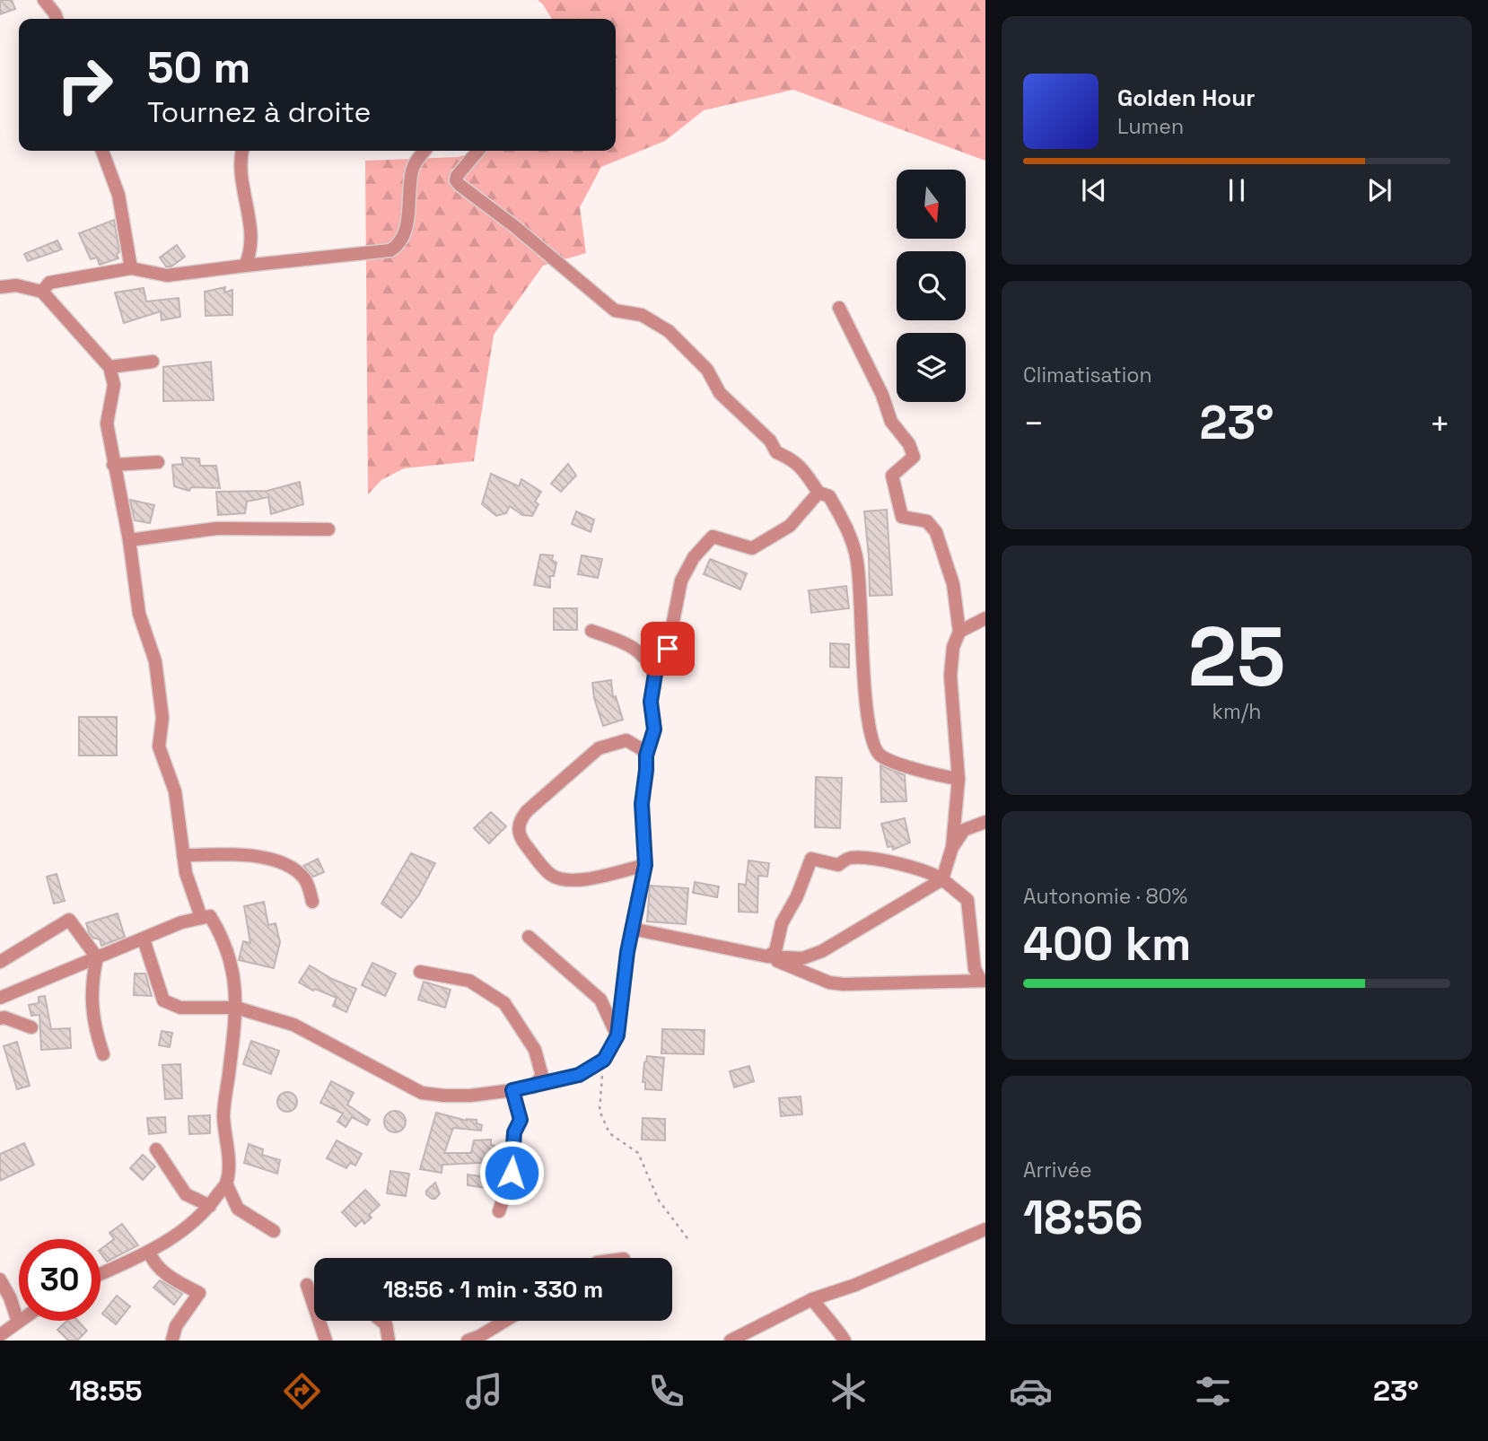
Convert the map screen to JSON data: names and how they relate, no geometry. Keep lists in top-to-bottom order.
{
  "north": "bottom",
  "page": {
    "turn": ["50 m", "Tournez à droite"],
    "song": ["Golden Hour", "Lumen"],
    "tile": [
      "Climatisation",
      ["25", "km/h"],
      ["Autonomie · 80%", "400 km"],
      ["Arrivée", "18:56"]
    ],
    "heat": ["−", "23°", "+"],
    "limit": "30",
    "trip": "18:56 · 1 min · 330 m",
    "tabs": ["18:55", "23°"]
  }
}
